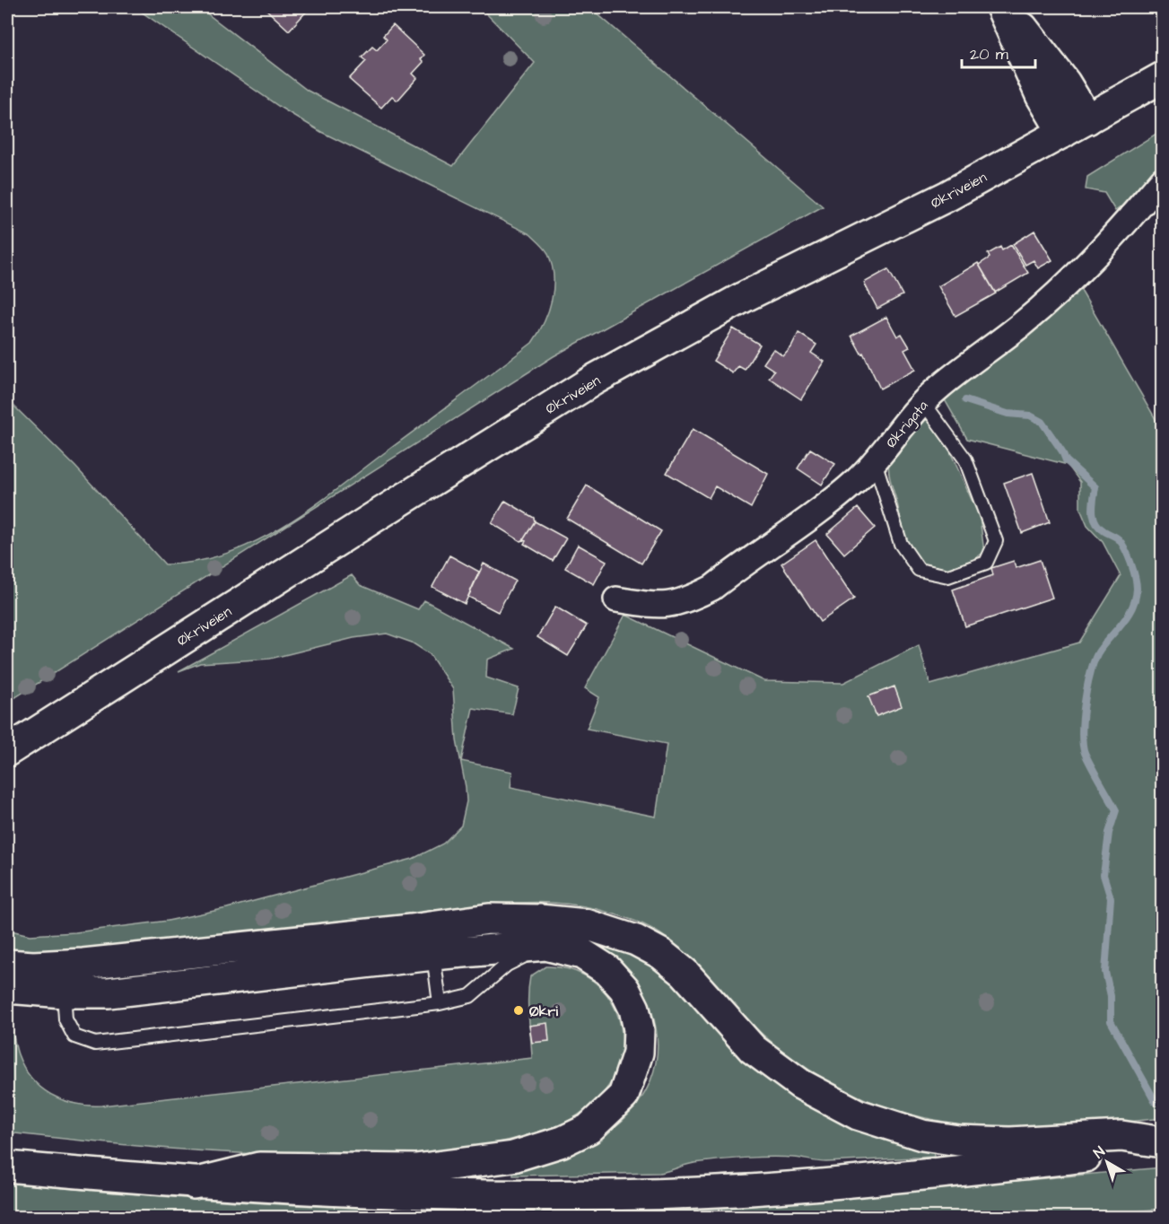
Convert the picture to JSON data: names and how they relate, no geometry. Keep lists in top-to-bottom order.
{
  "streets": {
    "main road": ["Økriveien"],
    "street": ["Økrigata"]
  },
  "places": ["Økri"],
  "scale_bar": "20 m",
  "north": "top left"
}
